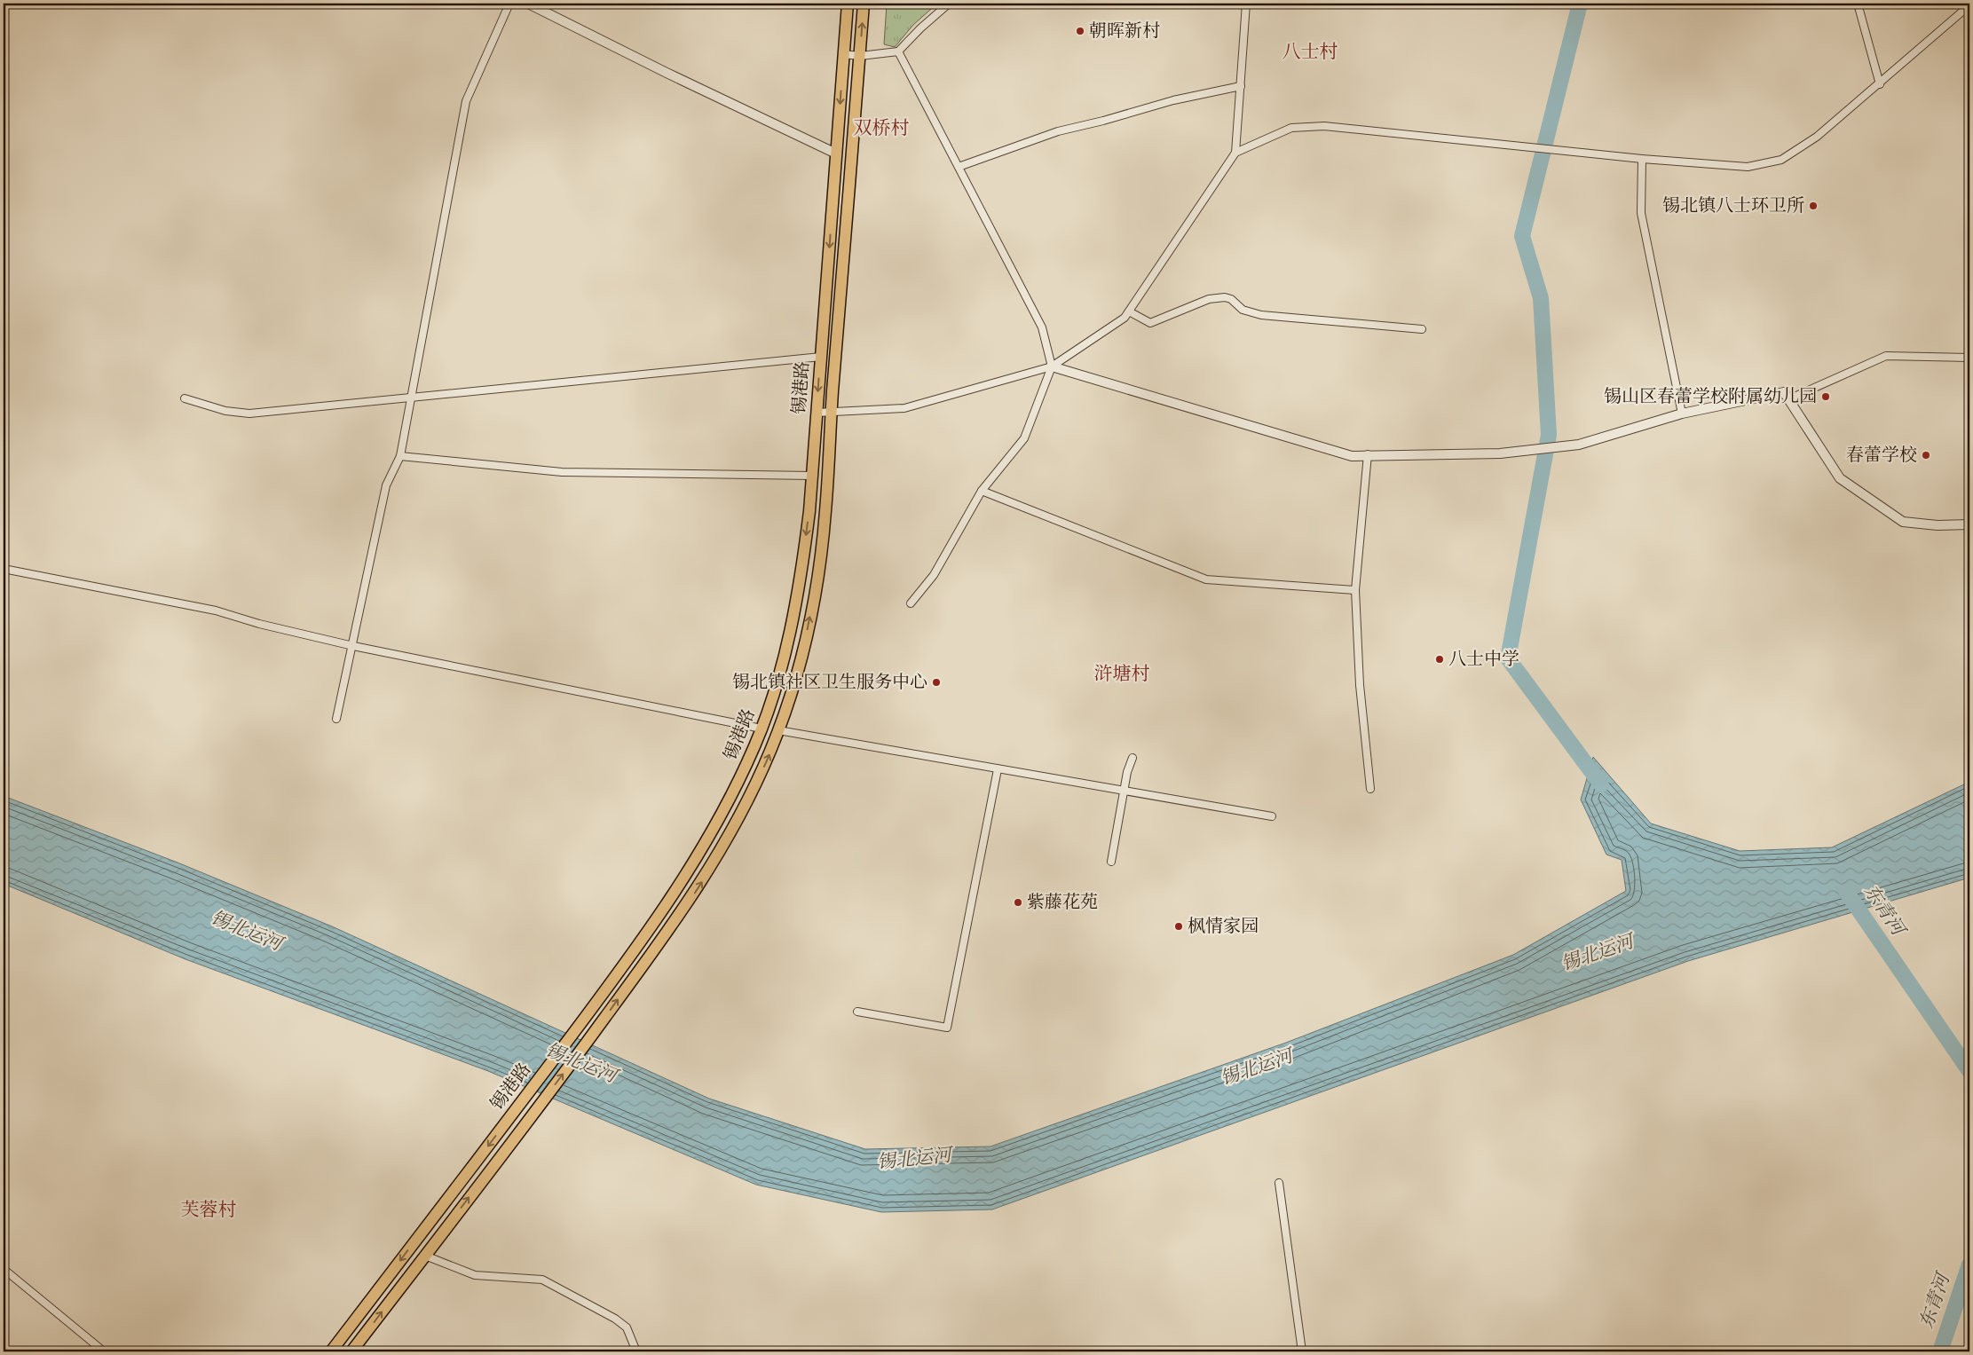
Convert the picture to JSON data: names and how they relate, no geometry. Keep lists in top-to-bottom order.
{
  "streets": {
    "main road": ["锡港路"]
  },
  "districts": [
    "八士村",
    "双桥村",
    "浒塘村",
    "芙蓉村"
  ],
  "water": ["东青河", "锡北运河"],
  "places": [
    "朝晖新村",
    "锡北镇八士环卫所",
    "锡山区春蕾学校附属幼儿园",
    "春蕾学校",
    "八士中学",
    "锡北镇社区卫生服务中心",
    "紫藤花苑",
    "枫情家园"
  ]
}
